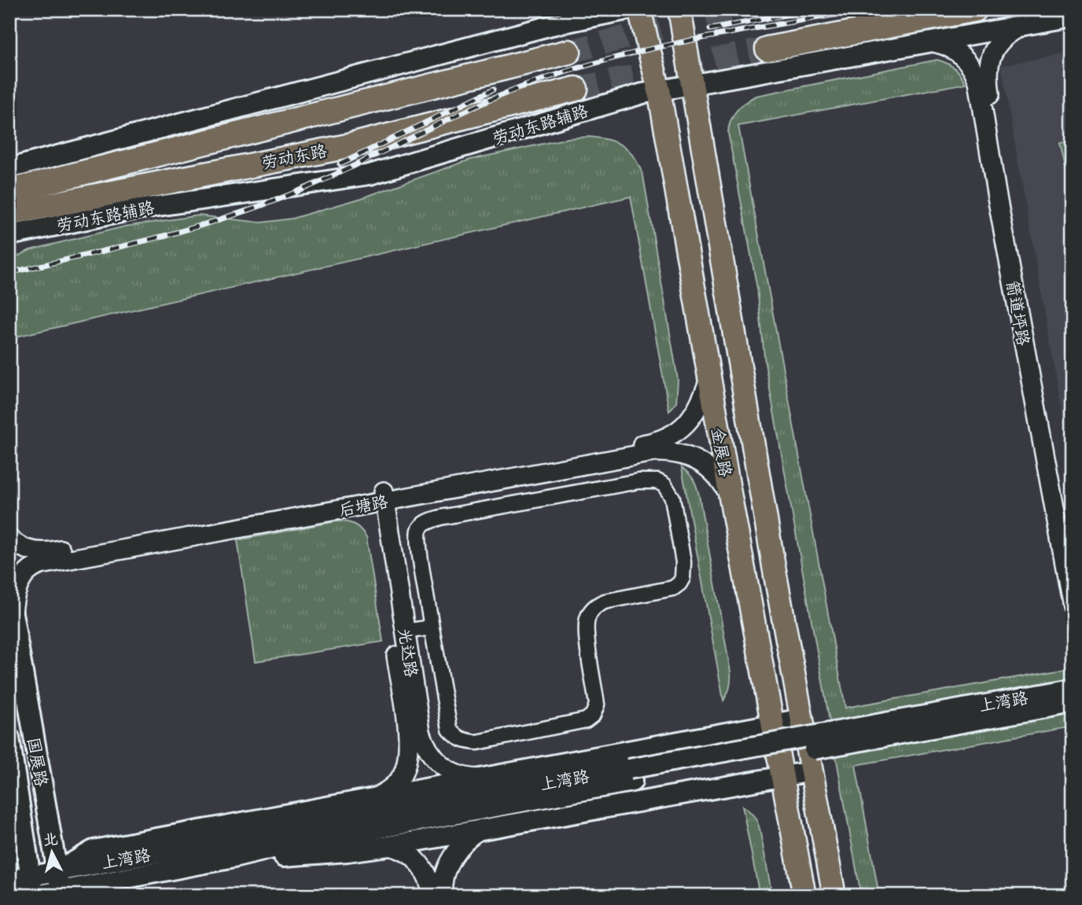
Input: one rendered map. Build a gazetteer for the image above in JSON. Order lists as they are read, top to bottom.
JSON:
{
  "streets": {
    "highway": ["劳动东路"],
    "main road": [
      "劳动东路辅路",
      "金展路",
      "上湾路",
      "国展路"
    ],
    "street": ["箭道坪路", "后塘路", "光达路"]
  },
  "crossings": [
    ["劳动东路辅路", "箭道坪路"],
    ["劳动东路辅路", "金展路"],
    ["金展路", "后塘路"],
    ["金展路", "上湾路"],
    ["后塘路", "光达路"],
    ["后塘路", "国展路"],
    ["光达路", "上湾路"],
    ["上湾路", "国展路"]
  ],
  "north": "top"
}
